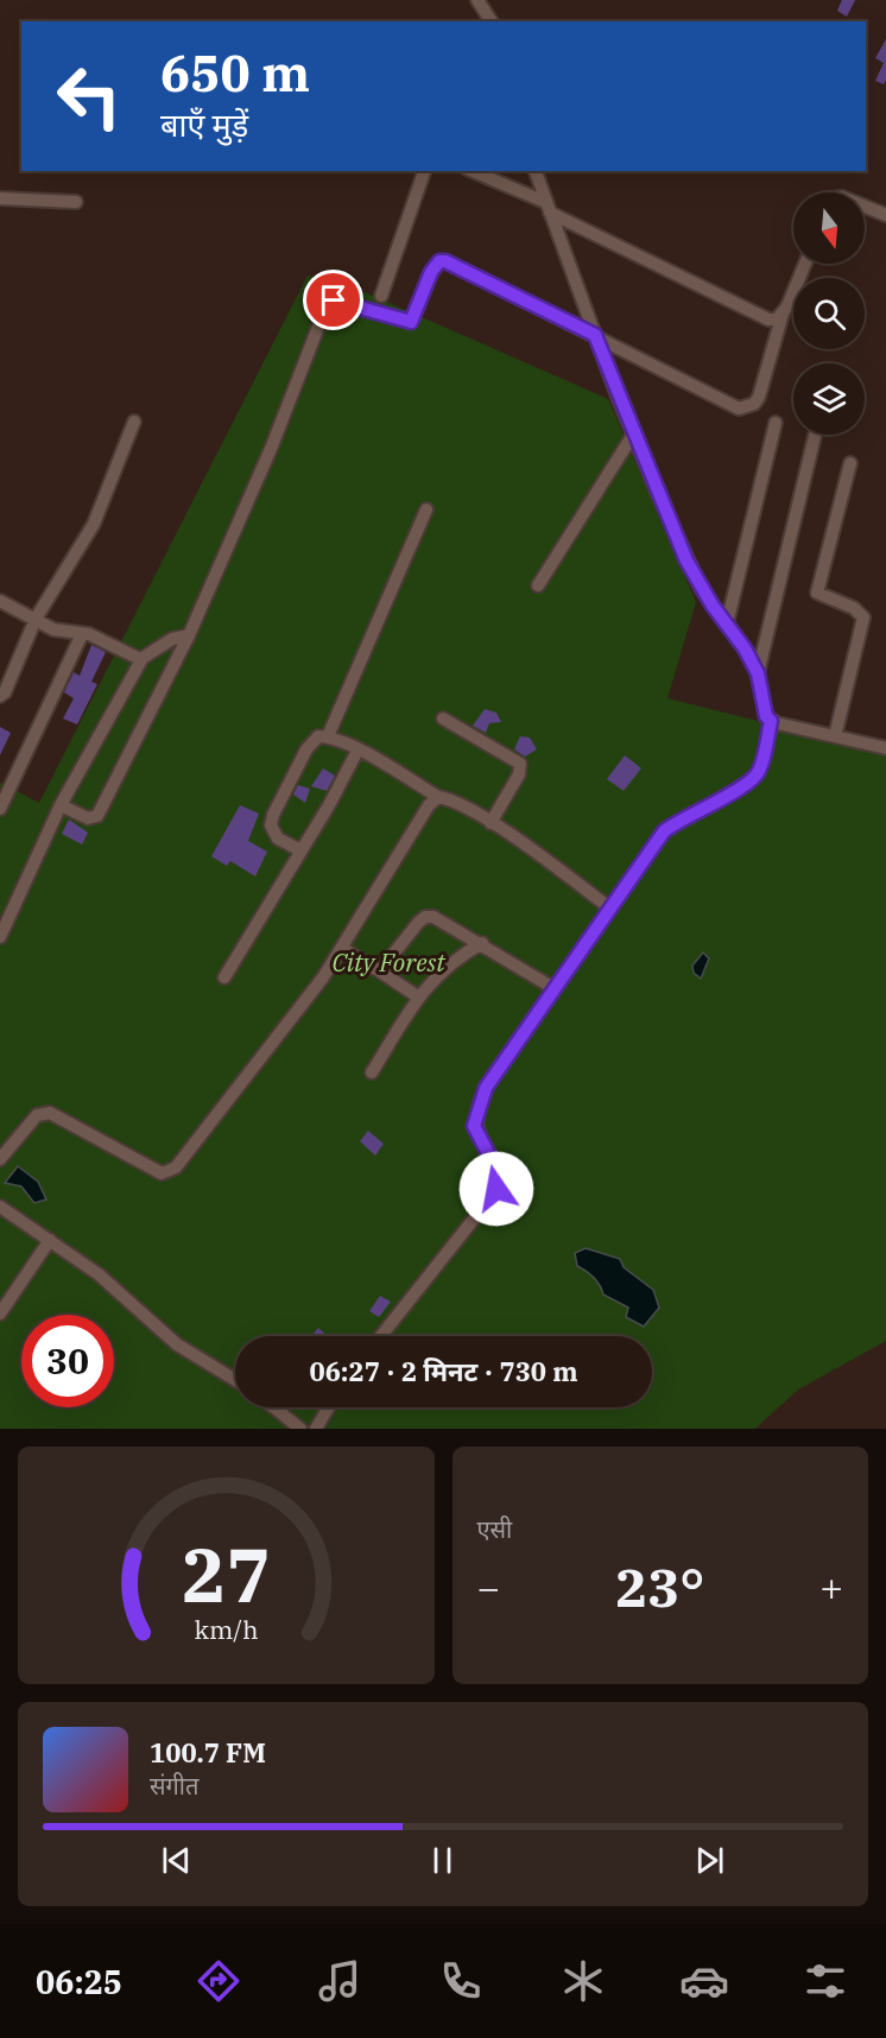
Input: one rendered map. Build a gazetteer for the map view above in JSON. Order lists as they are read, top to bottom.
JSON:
{
  "parks": ["City Forest"],
  "north": "bottom",
  "page": {
    "turn": ["650 m", "बाएँ मुड़ें"],
    "limit": "30",
    "trip": "06:27 · 2 मिनट · 730 m",
    "tile": "एसी",
    "heat": ["−", "23°", "+"],
    "song": ["100.7 FM", "संगीत"],
    "tabs": "06:25",
    "gauge": ["27", "km/h"]
  }
}
